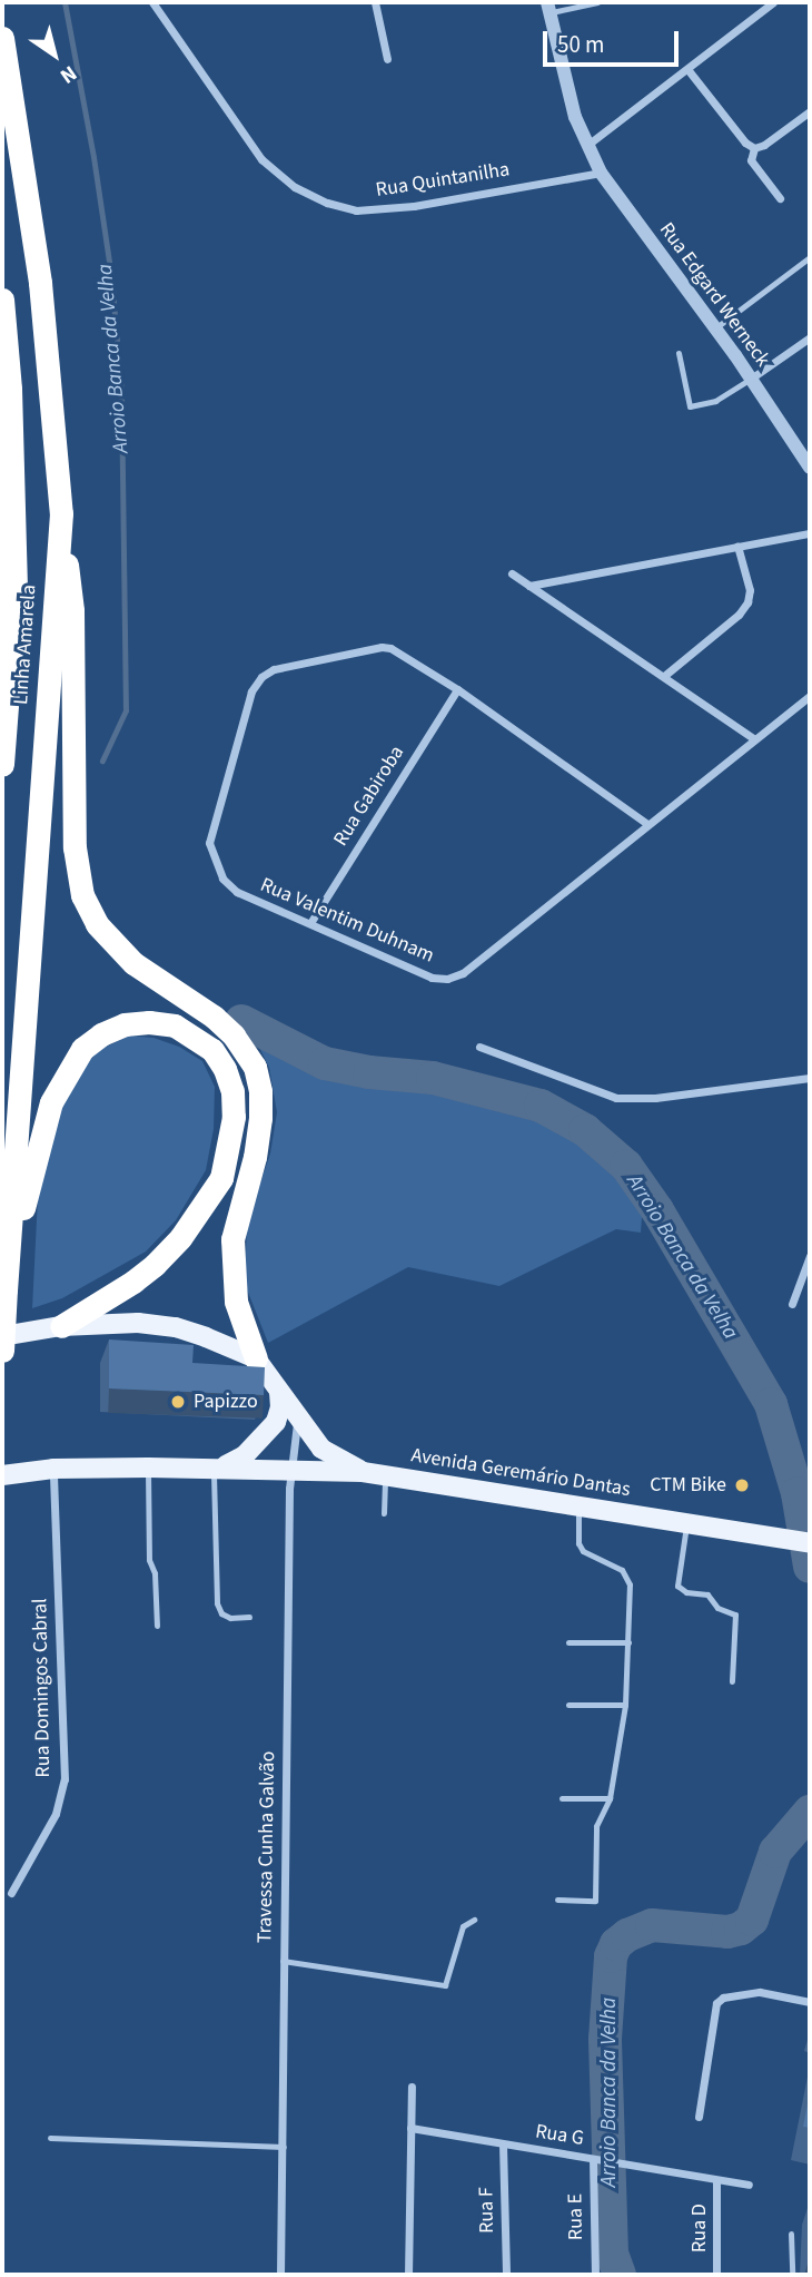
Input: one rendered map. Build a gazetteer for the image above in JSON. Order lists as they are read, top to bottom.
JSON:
{
  "streets": {
    "highway": ["Linha Amarela"],
    "main road": ["Avenida Geremário Dantas"],
    "street": [
      "Rua Quintanilha",
      "Rua Edgard Werneck",
      "Rua Gabiroba",
      "Rua Valentim Duhnam",
      "Rua Domingos Cabral",
      "Travessa Cunha Galvão",
      "Rua G",
      "Rua F",
      "Rua E",
      "Rua D"
    ]
  },
  "crossings": [
    ["Rua Quintanilha", "Rua Edgard Werneck"],
    ["Rua Gabiroba", "Rua Valentim Duhnam"],
    ["Avenida Geremário Dantas", "Rua Domingos Cabral"],
    ["Avenida Geremário Dantas", "Travessa Cunha Galvão"],
    ["Rua G", "Rua F"],
    ["Rua G", "Rua E"],
    ["Rua G", "Rua D"]
  ],
  "water": ["Arroio Banca da Velha"],
  "places": ["Papizzo", "CTM Bike"],
  "scale_bar": "50 m",
  "north": "bottom right"
}
